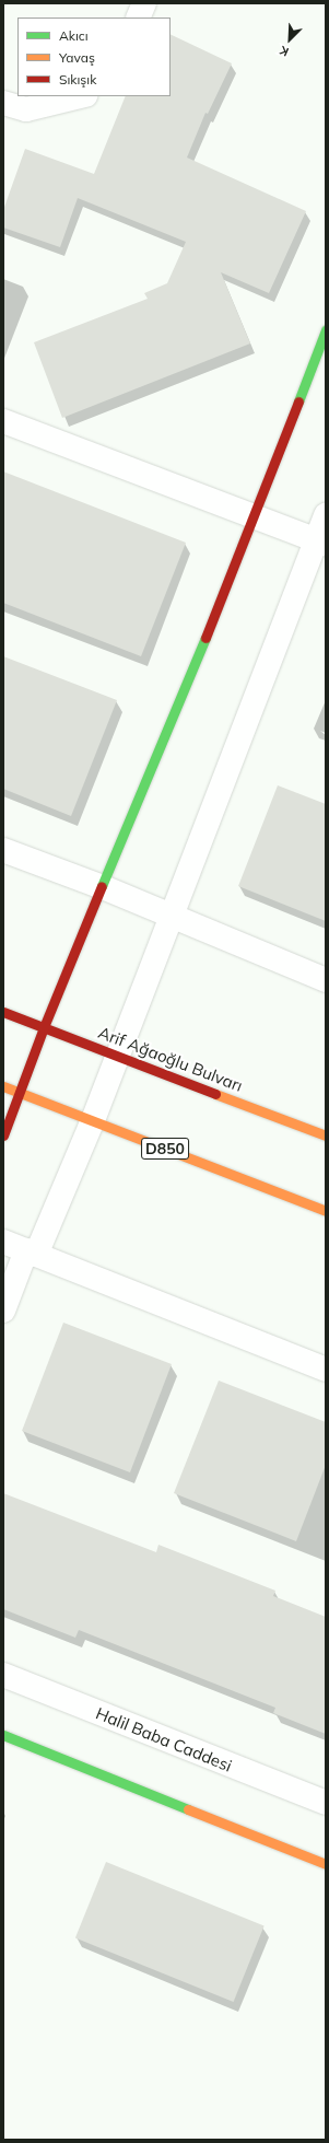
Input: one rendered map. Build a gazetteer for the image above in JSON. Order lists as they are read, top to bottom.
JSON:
{
  "streets": {
    "main road": ["Arif Ağaoğlu Bulvarı", "D850"],
    "street": ["Halil Baba Caddesi"]
  },
  "legend": ["Akıcı", "Yavaş", "Sıkışık"],
  "north": "bottom left"
}
